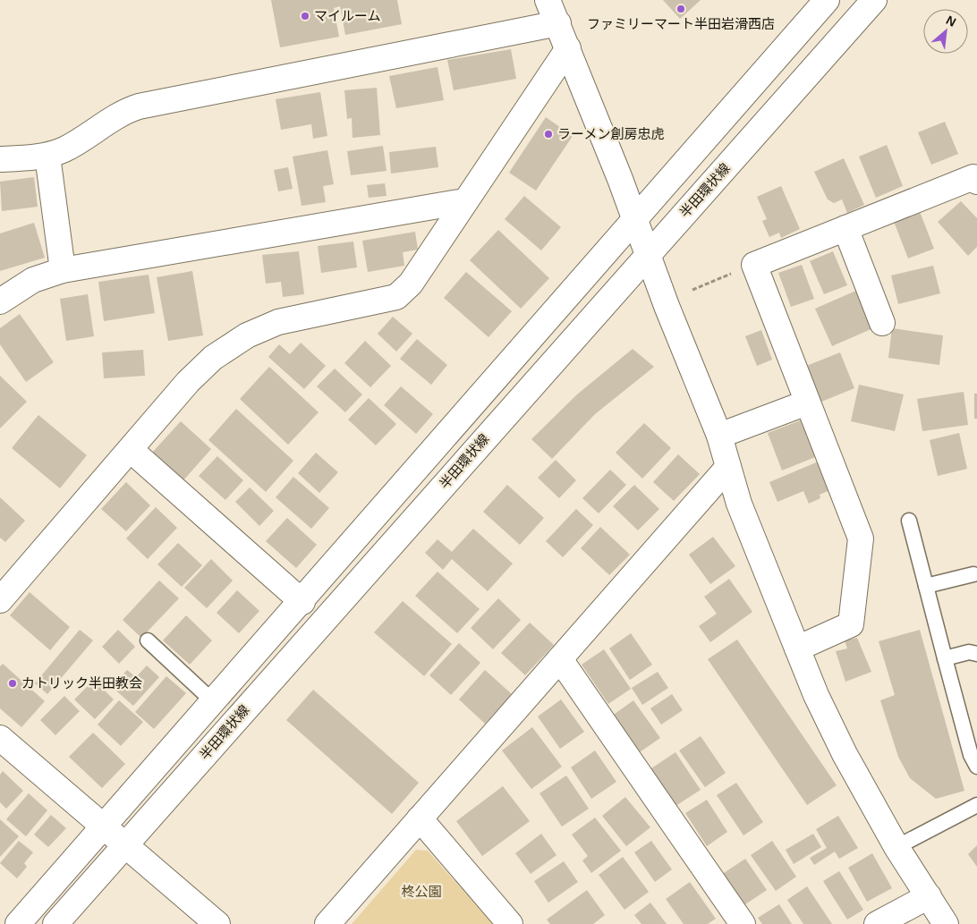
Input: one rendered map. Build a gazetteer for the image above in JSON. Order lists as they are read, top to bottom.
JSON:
{
  "streets": {
    "street": ["半田環状線"]
  },
  "parks": ["柊公園"],
  "places": [
    "ファミリーマート半田岩滑西店",
    "マイルーム",
    "ラーメン創房忠虎",
    "カトリック半田教会"
  ],
  "north": "top right"
}
